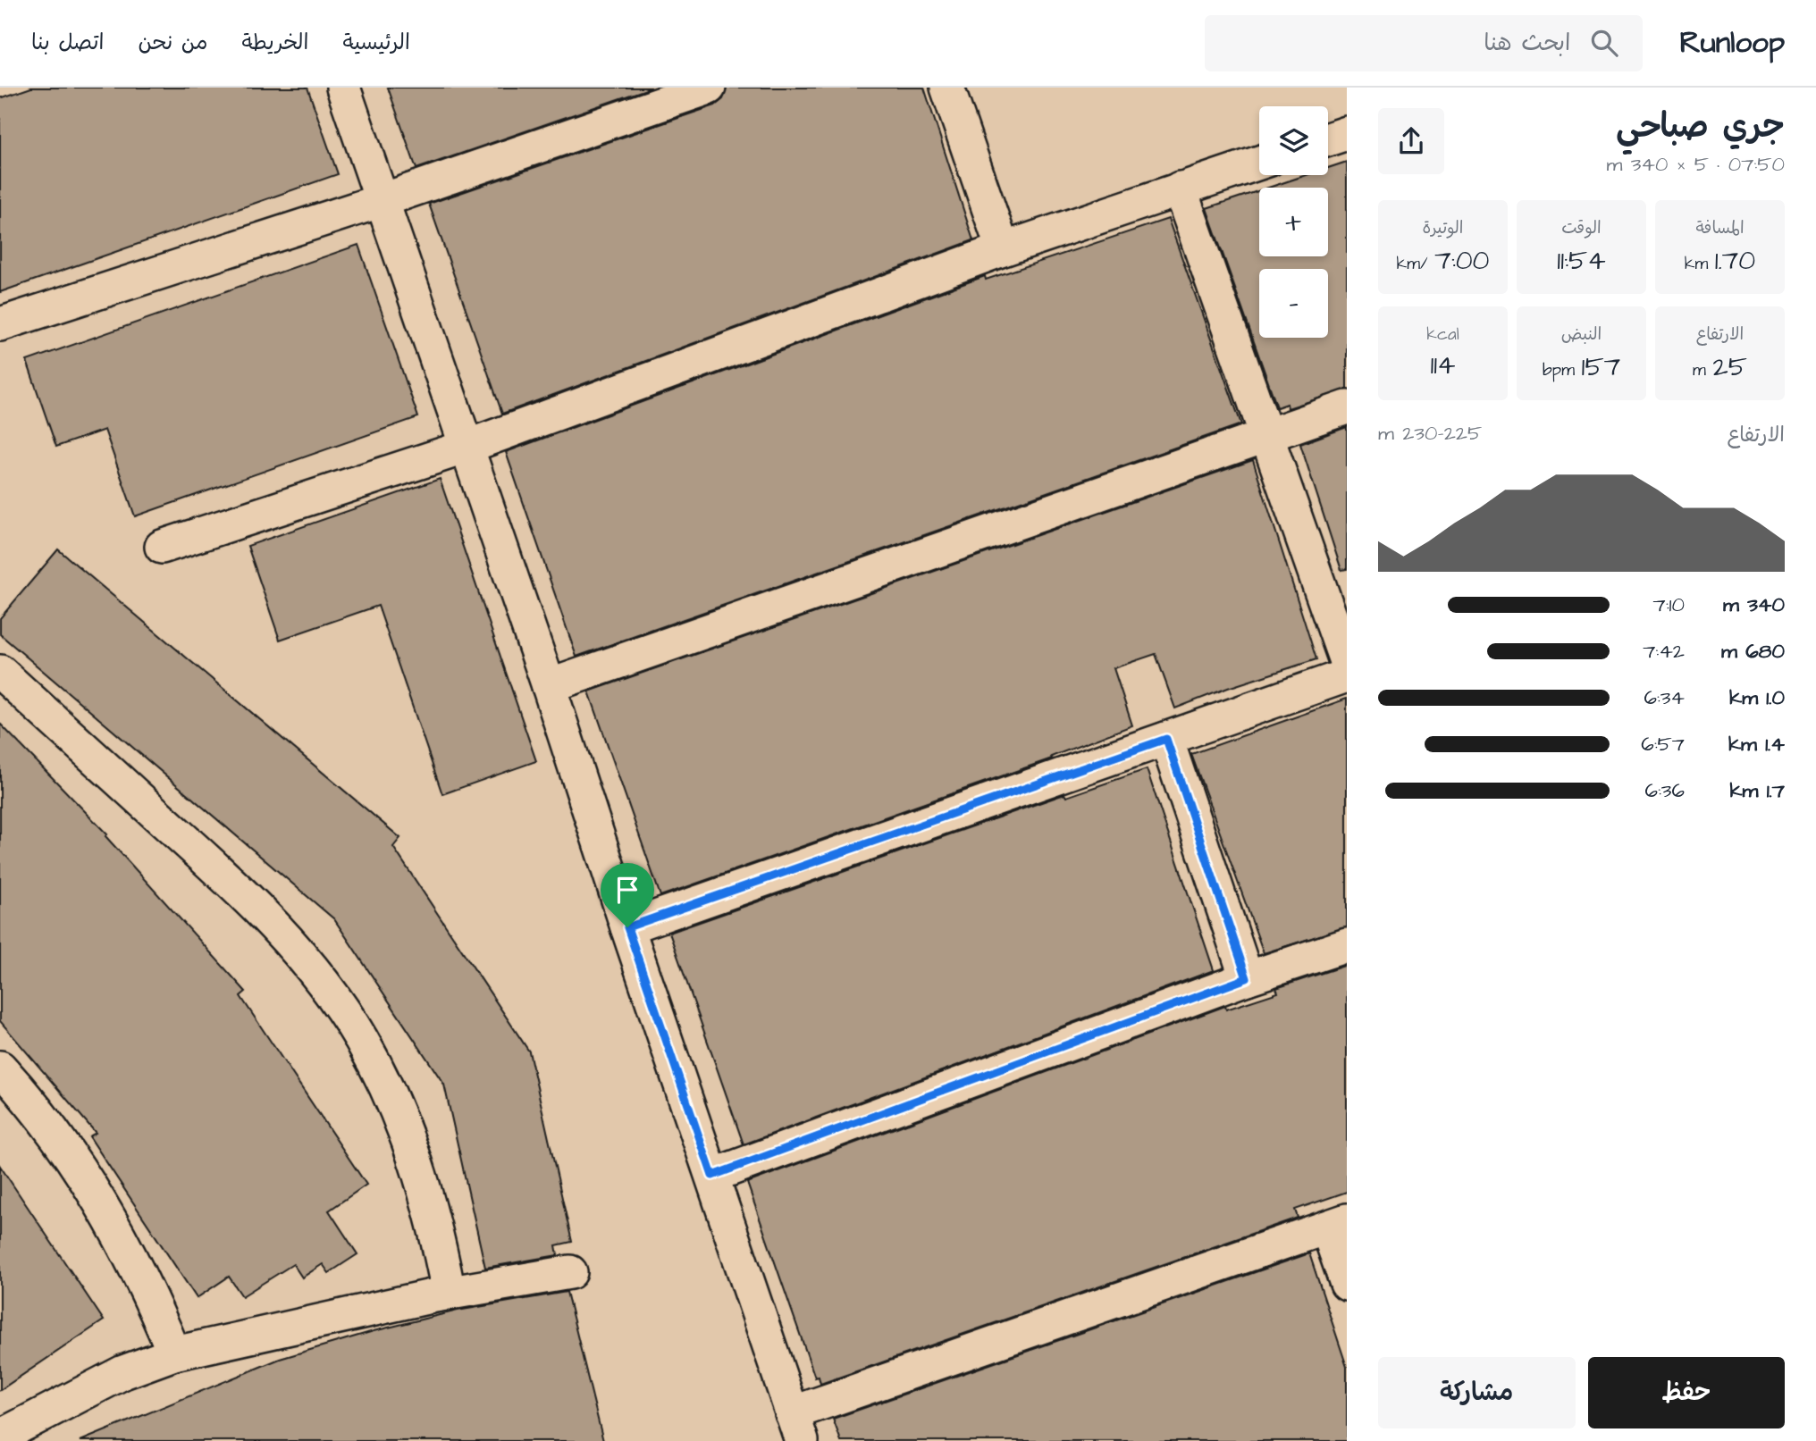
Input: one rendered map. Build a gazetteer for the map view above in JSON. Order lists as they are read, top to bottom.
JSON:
{
  "page": {
    "header": "Runloop",
    "search": "ابحث هنا",
    "nav": [
      "الرئيسية",
      "الخريطة",
      "من نحن",
      "اتصل بنا"
    ],
    "heading": ["جري صباحي", "07:50 · 5 × 340 m"],
    "map_buttons": ["+", "−"],
    "stats": [
      ["المسافة", "1.70 km"],
      ["الوقت", "11:54"],
      ["الوتيرة", "7:00 /km"],
      ["الارتفاع", "25 m"],
      ["النبض", "157 bpm"],
      ["kcal", "114"]
    ],
    "chart": ["الارتفاع", "225–230 m"],
    "list": [
      {
        "name": "340 m",
        "note": "7:10"
      },
      {
        "name": "680 m",
        "note": "7:42"
      },
      {
        "name": "1.0 km",
        "note": "6:34"
      },
      {
        "name": "1.4 km",
        "note": "6:57"
      },
      {
        "name": "1.7 km",
        "note": "6:36"
      }
    ],
    "buttons": ["حفظ", "مشاركة"]
  }
}
